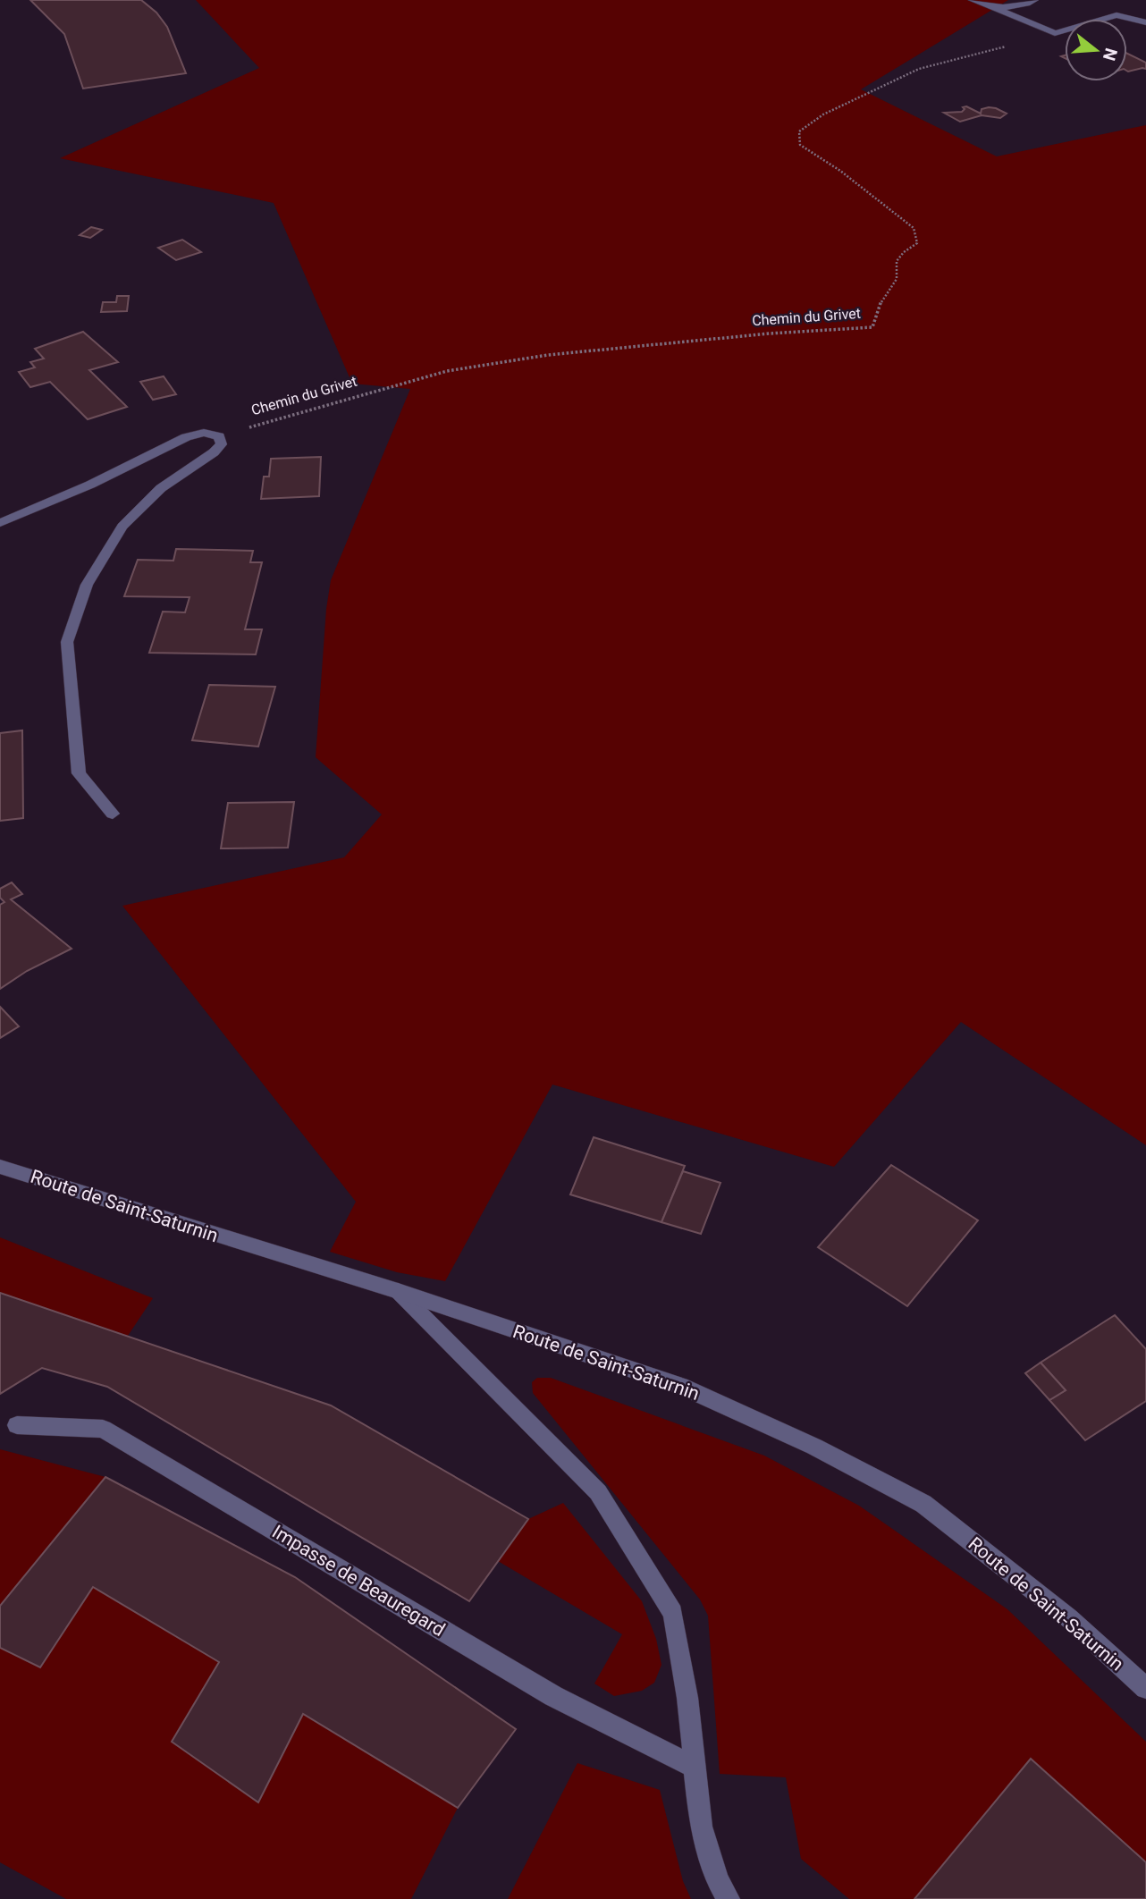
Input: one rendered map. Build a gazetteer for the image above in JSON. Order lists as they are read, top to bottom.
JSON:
{
  "streets": {
    "street": ["Route de Saint-Saturnin", "Impasse de Beauregard"],
    "path": ["Chemin du Grivet"]
  },
  "north": "right"
}
